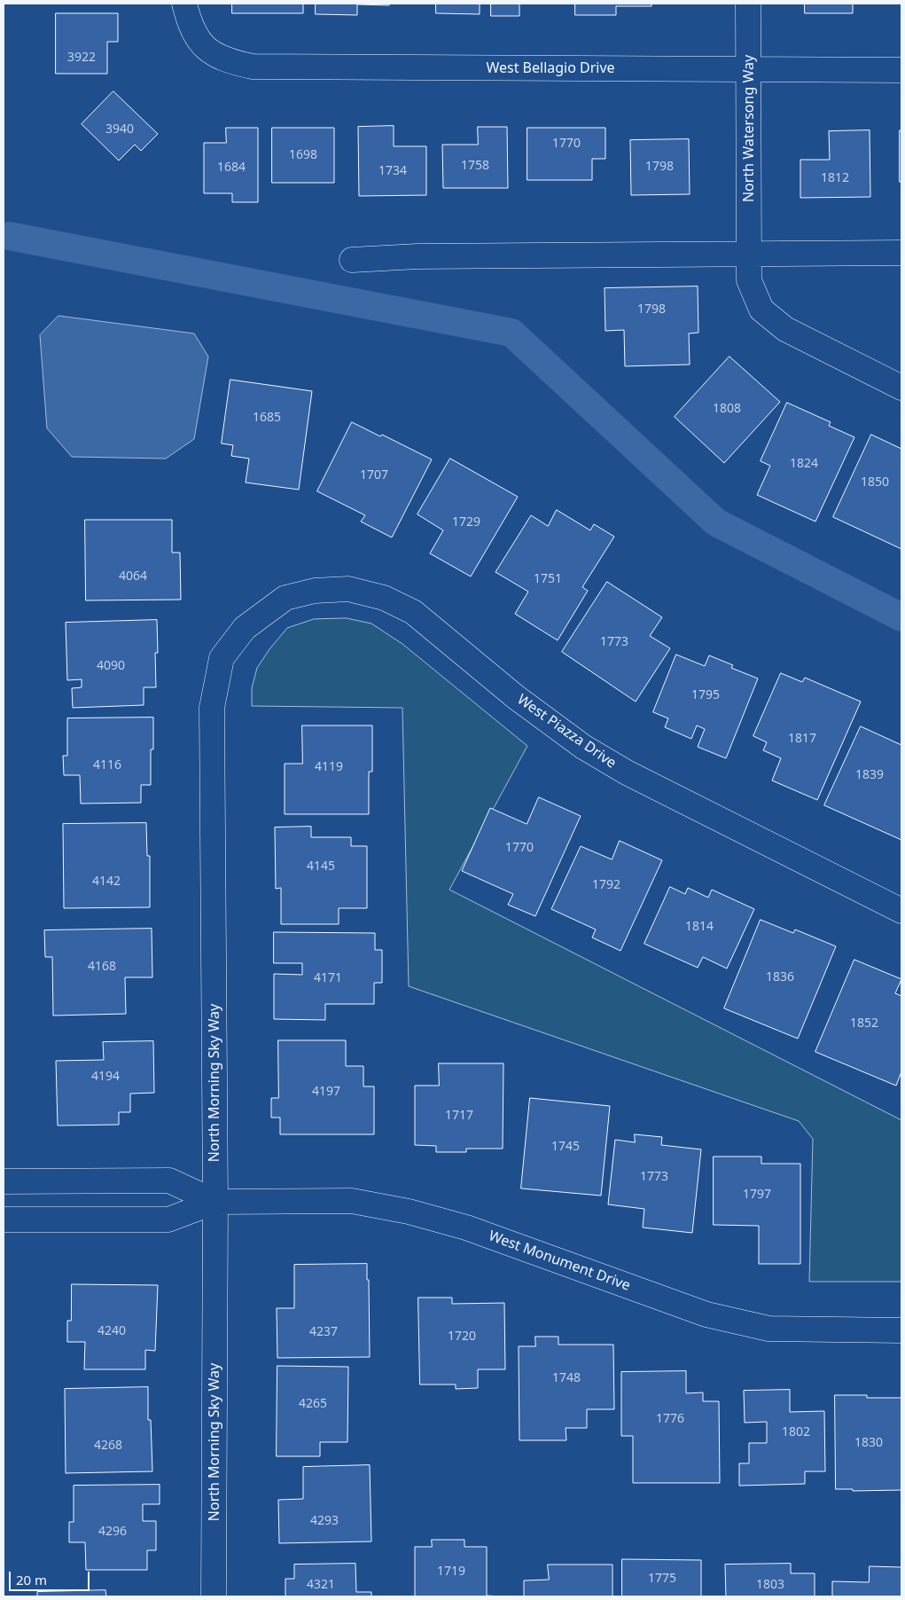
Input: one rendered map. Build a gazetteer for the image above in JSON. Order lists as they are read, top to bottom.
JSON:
{
  "streets": {
    "street": [
      "West Bellagio Drive",
      "North Watersong Way",
      "West Piazza Drive",
      "North Morning Sky Way",
      "West Monument Drive"
    ]
  },
  "crossings": [
    ["West Bellagio Drive", "North Watersong Way"],
    ["West Piazza Drive", "North Morning Sky Way"],
    ["North Morning Sky Way", "West Monument Drive"]
  ],
  "house_numbers": [
    "3922",
    "3940",
    "1770",
    "1698",
    "1758",
    "1798",
    "1684",
    "1734",
    "1812",
    "1798",
    "1808",
    "1685",
    "1824",
    "1707",
    "1850",
    "1729",
    "4064",
    "1751",
    "1773",
    "4090",
    "1795",
    "1817",
    "4116",
    "4119",
    "1839",
    "1770",
    "4145",
    "4142",
    "1792",
    "1814",
    "4168",
    "1836",
    "4171",
    "1852",
    "4194",
    "4197",
    "1717",
    "1745",
    "1773",
    "1797",
    "4240",
    "4237",
    "1720",
    "1748",
    "4265",
    "1776",
    "1802",
    "1830",
    "4268",
    "4293",
    "4296",
    "1719",
    "1775",
    "4321",
    "1803"
  ],
  "scale_bar": "20 m"
}
